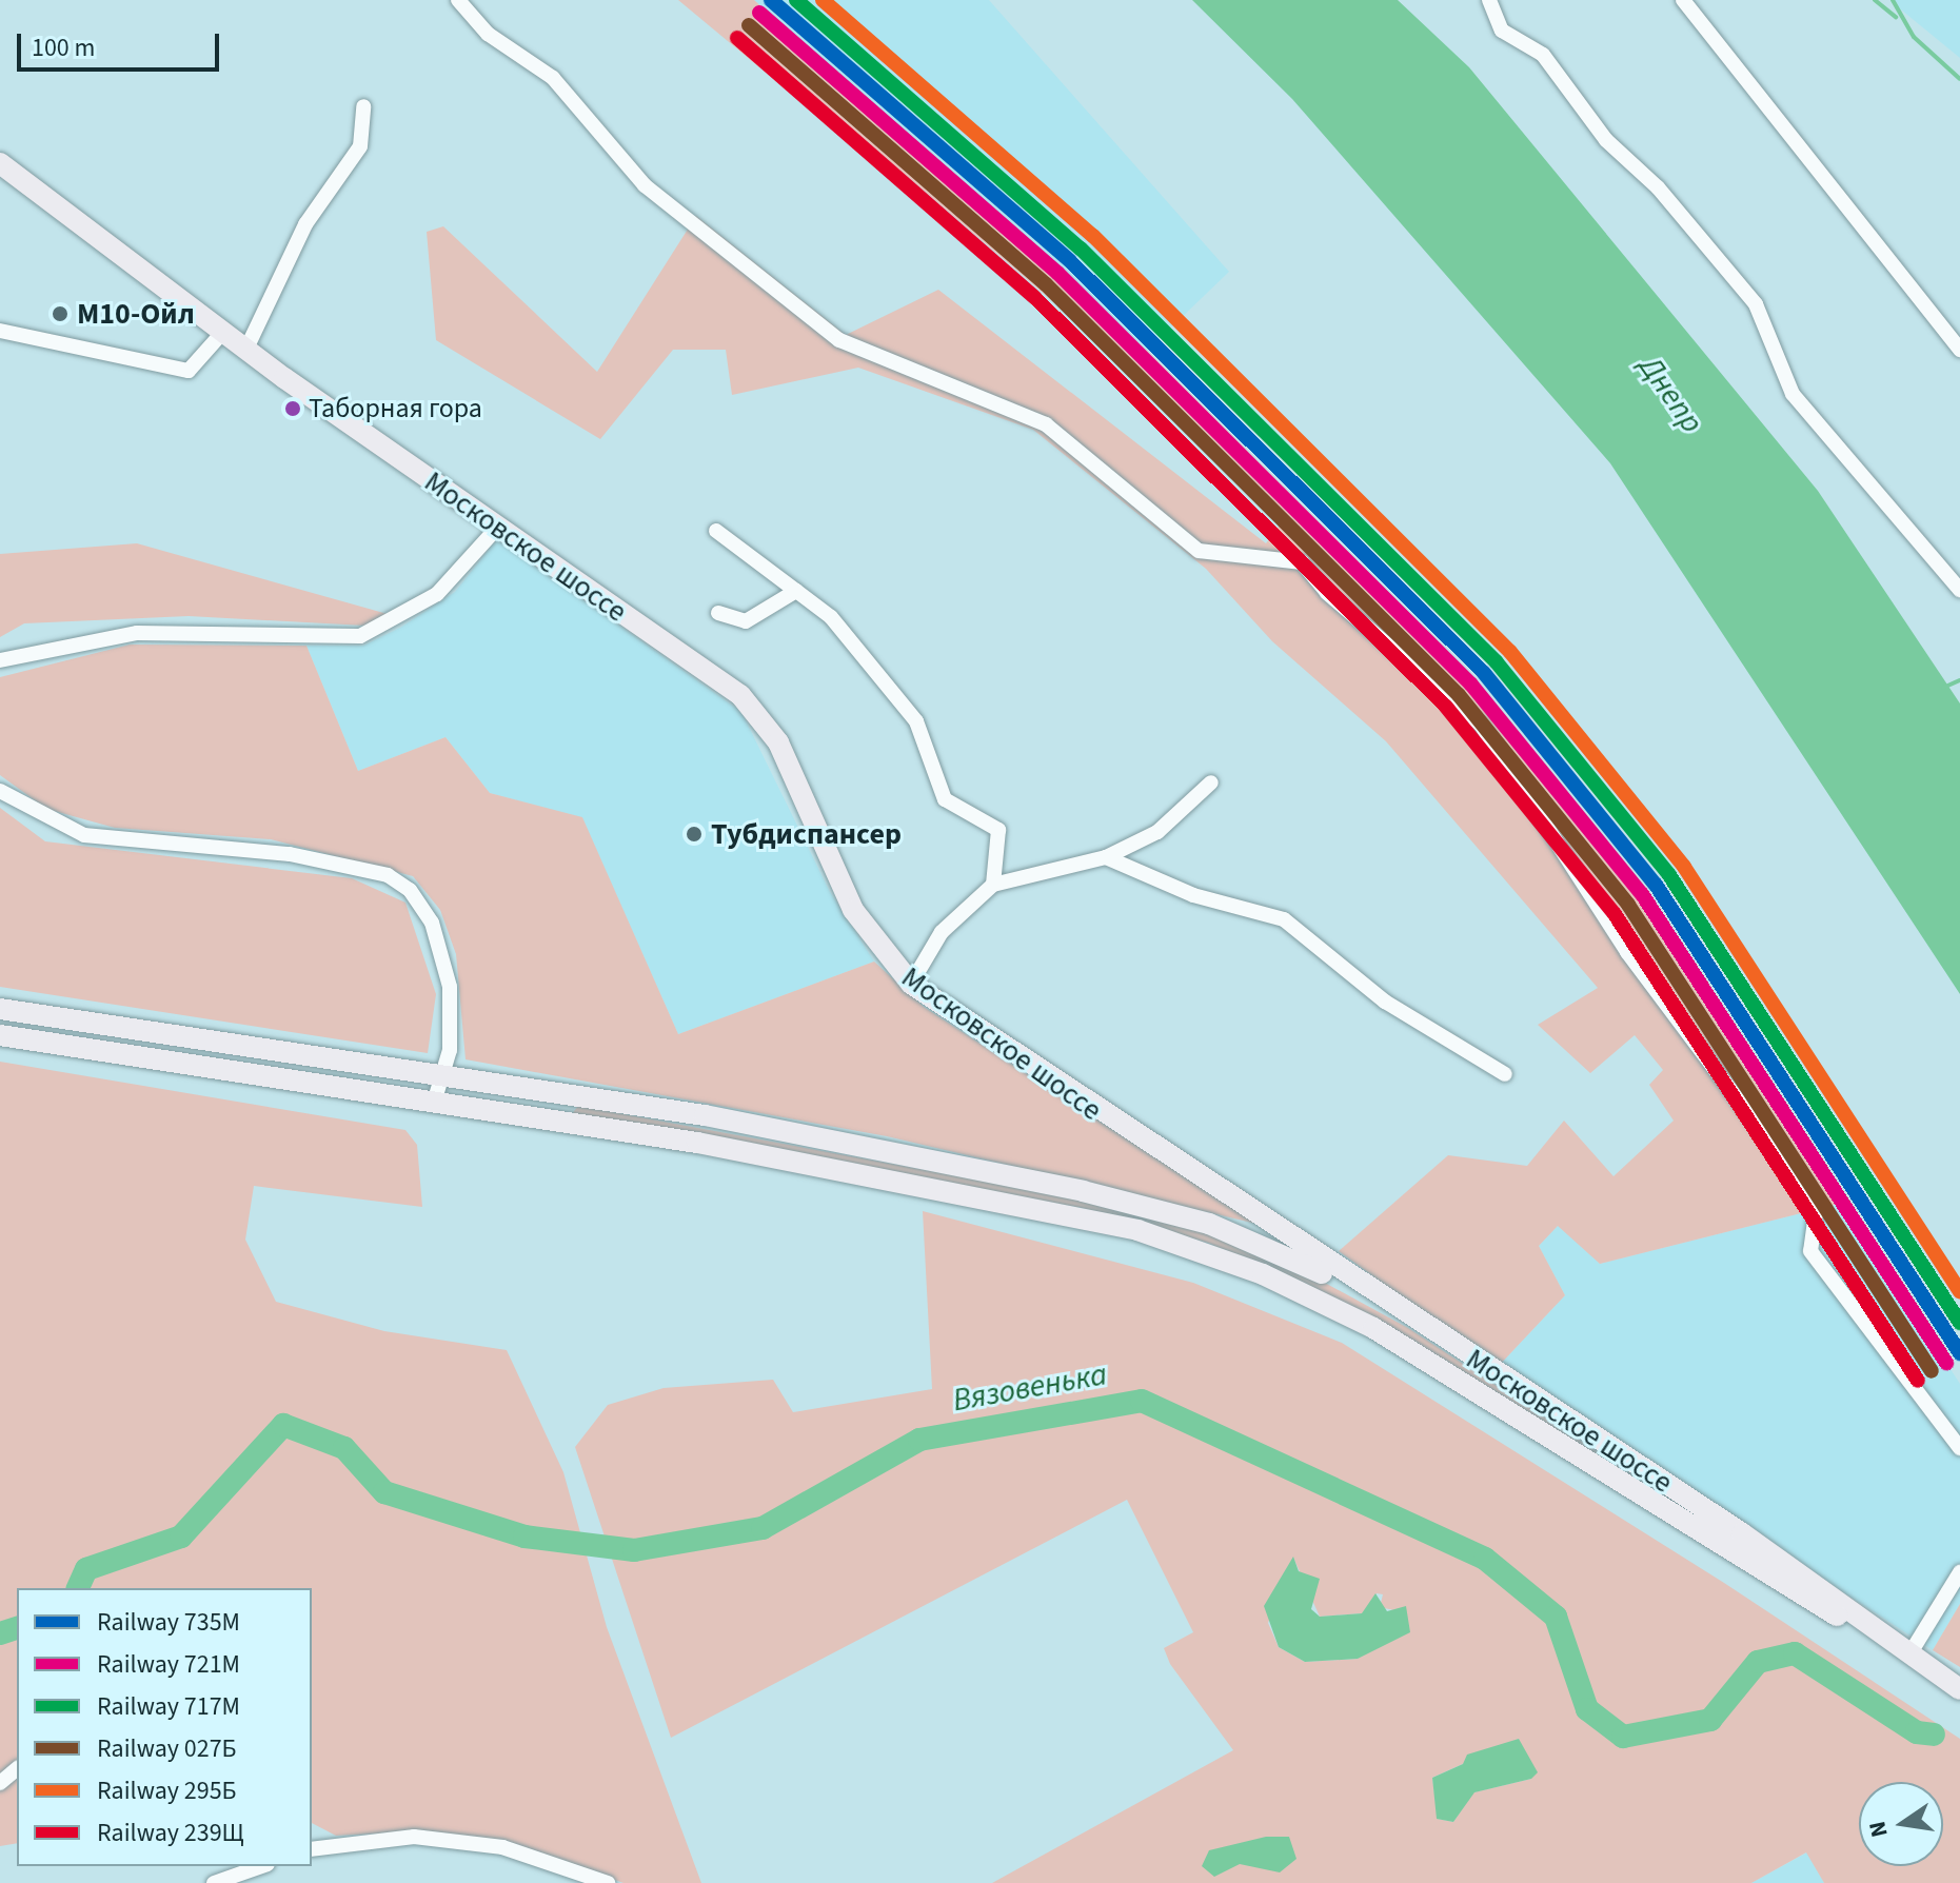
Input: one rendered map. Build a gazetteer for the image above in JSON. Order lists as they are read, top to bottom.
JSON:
{
  "streets": {
    "main road": ["Московское шоссе"]
  },
  "water": ["Днепр", "Вязовенька"],
  "places": ["М10-Ойл", "Таборная гора", "Тубдиспансер"],
  "lines": [
    "rail line 735М",
    "rail line 717М",
    "rail line 295Б",
    "rail line 721М",
    "rail line 027Б",
    "rail line 239Щ"
  ],
  "legend": [
    "Railway 735М",
    "Railway 721М",
    "Railway 717М",
    "Railway 027Б",
    "Railway 295Б",
    "Railway 239Щ"
  ],
  "scale_bar": "100 m",
  "north": "left"
}
